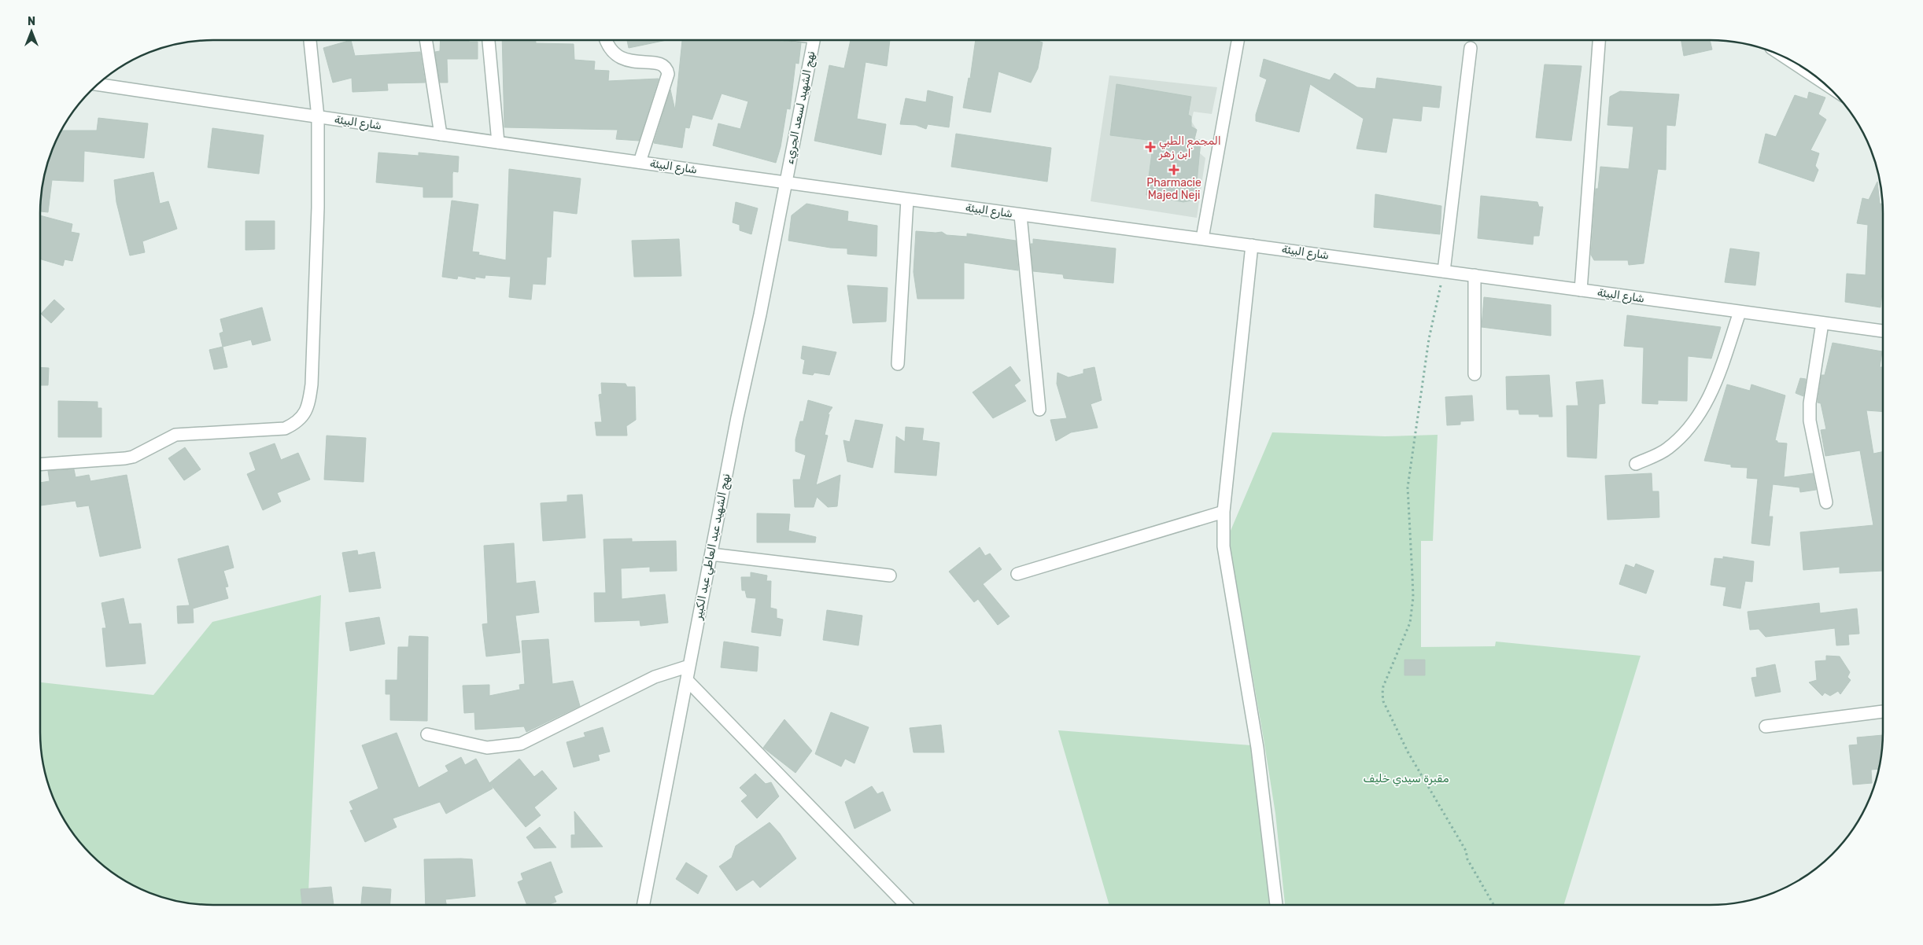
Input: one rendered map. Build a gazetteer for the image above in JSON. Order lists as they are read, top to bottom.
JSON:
{
  "streets": {
    "street": ["نهج الشهيد لسعد الجريء", "شارع البيئة", "نهج الشهيد عبد العاطي عبد الكبير"]
  },
  "crossings": [
    ["نهج الشهيد لسعد الجريء", "شارع البيئة"],
    ["نهج الشهيد لسعد الجريء", "نهج الشهيد عبد العاطي عبد الكبير"],
    ["شارع البيئة", "نهج الشهيد عبد العاطي عبد الكبير"]
  ],
  "parks": ["مقبرة سيدي خليف"],
  "places": {
    "health": ["المجمع الطبي ابن زهر", "Pharmacie Majed Neji"]
  },
  "north": "top"
}
